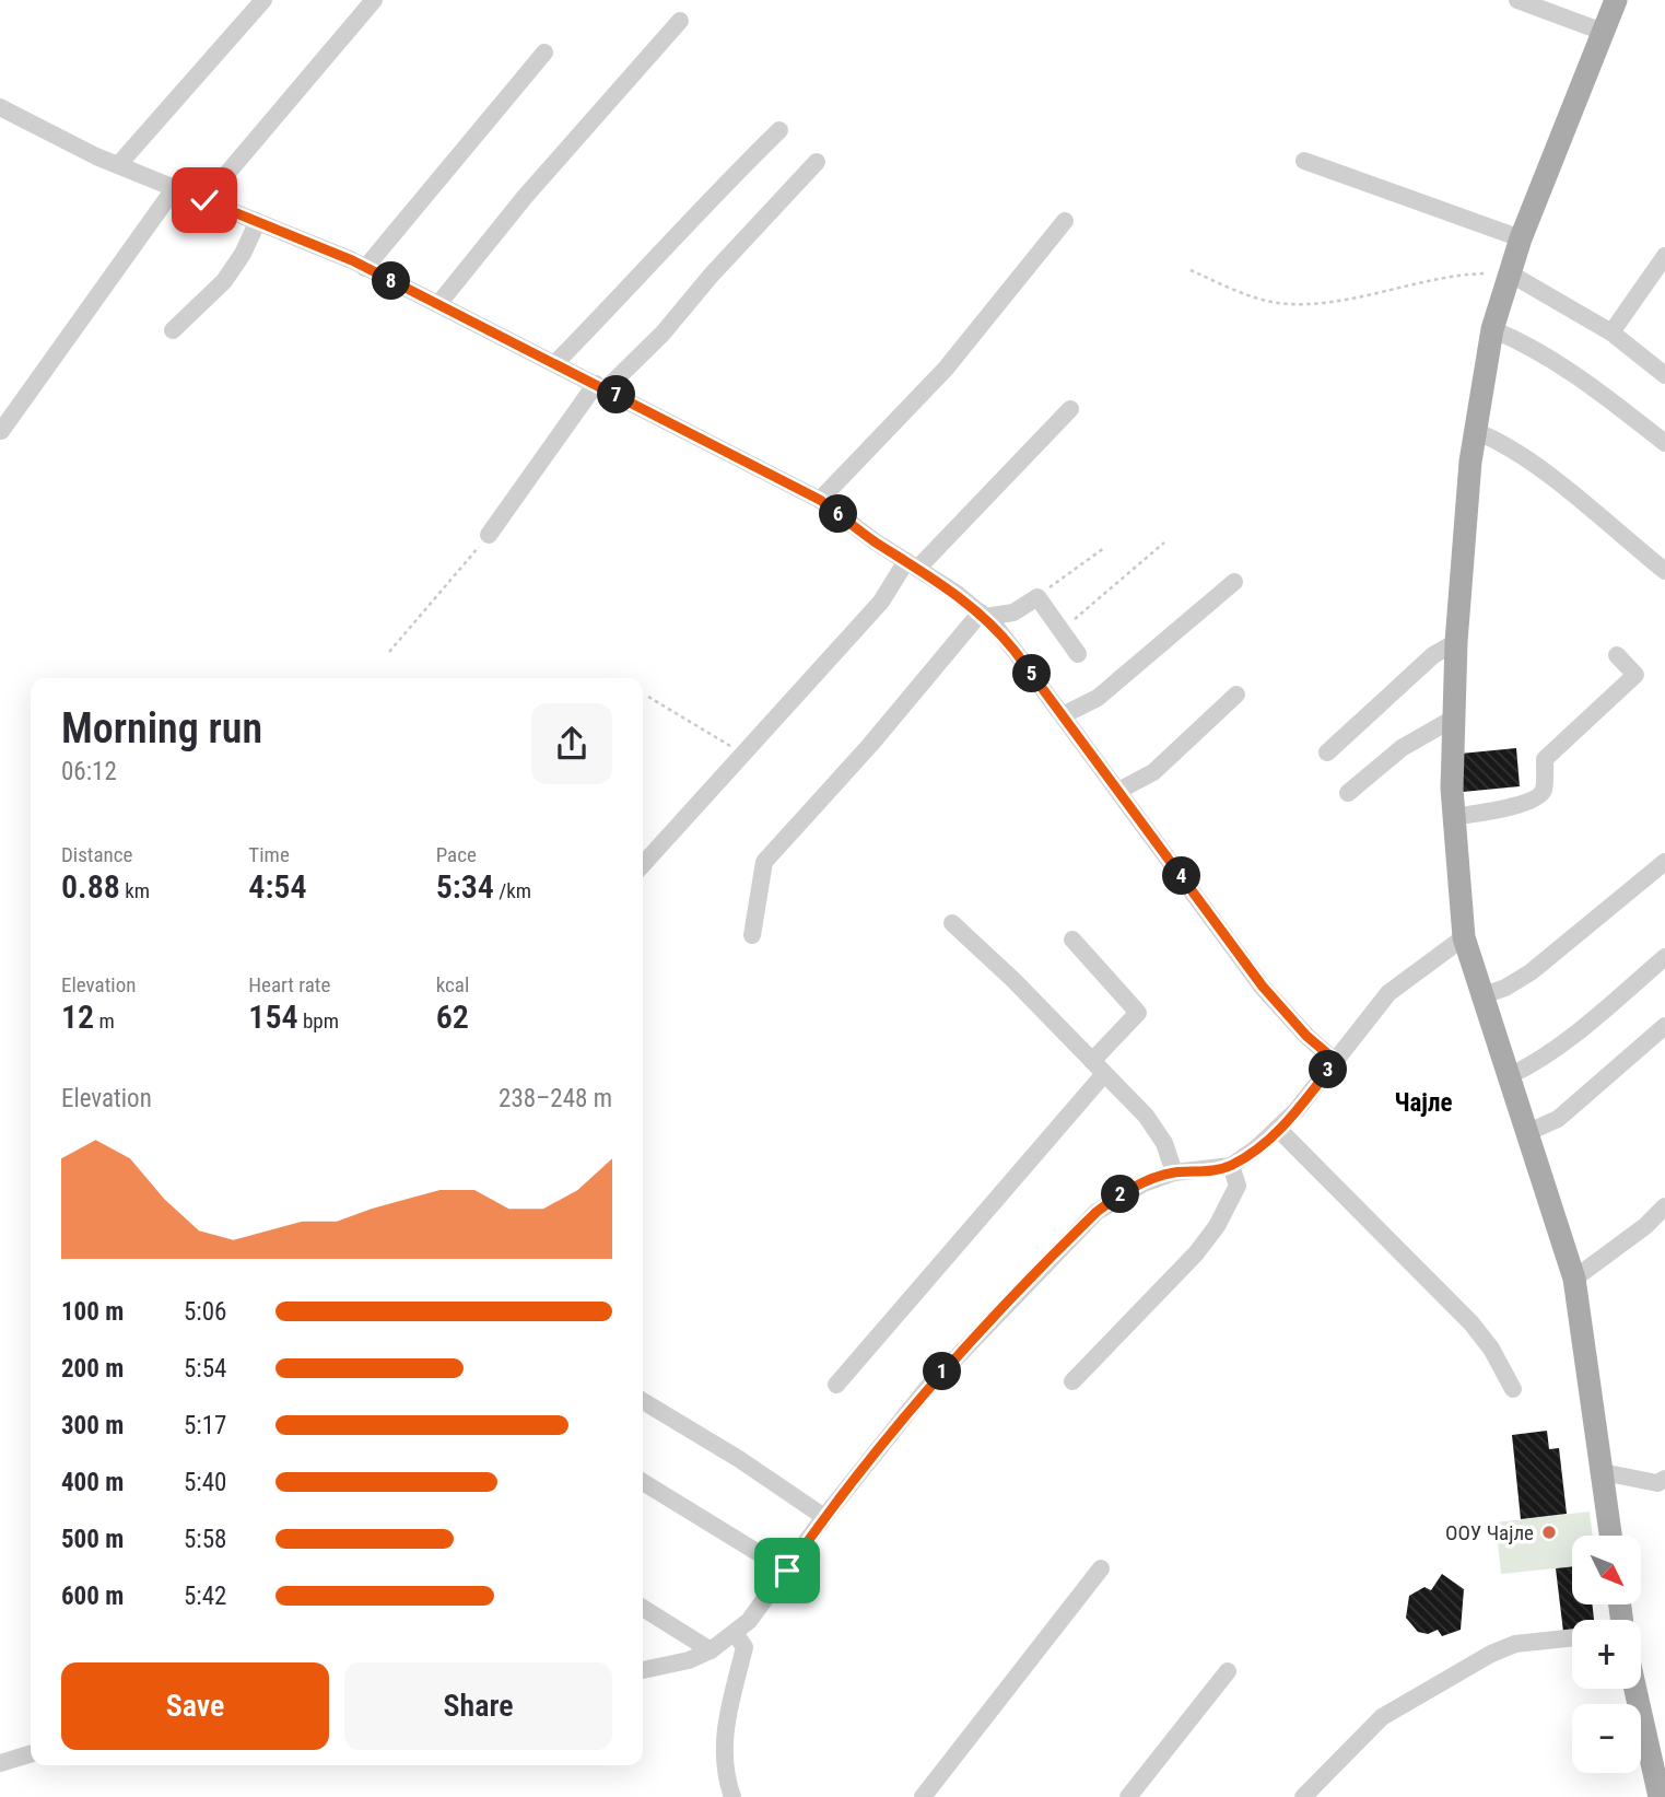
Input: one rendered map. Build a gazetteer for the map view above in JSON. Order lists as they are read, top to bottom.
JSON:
{
  "districts": ["Чајле"],
  "places": ["ООУ Чајле"],
  "north": "bottom right",
  "page": {
    "pins": [
      "8",
      "7",
      "6",
      "5",
      "4",
      "3",
      "2",
      "1"
    ],
    "heading": ["Morning run", "06:12"],
    "stats": [
      ["Distance", "0.88 km"],
      ["Time", "4:54"],
      ["Pace", "5:34 /km"],
      ["Elevation", "12 m"],
      ["Heart rate", "154 bpm"],
      ["kcal", "62"]
    ],
    "chart": ["Elevation", "238–248 m"],
    "list": [
      {
        "name": "100 m",
        "note": "5:06"
      },
      {
        "name": "200 m",
        "note": "5:54"
      },
      {
        "name": "300 m",
        "note": "5:17"
      },
      {
        "name": "400 m",
        "note": "5:40"
      },
      {
        "name": "500 m",
        "note": "5:58"
      },
      {
        "name": "600 m",
        "note": "5:42"
      }
    ],
    "map_buttons": ["+", "−"],
    "buttons": ["Save", "Share"]
  }
}
